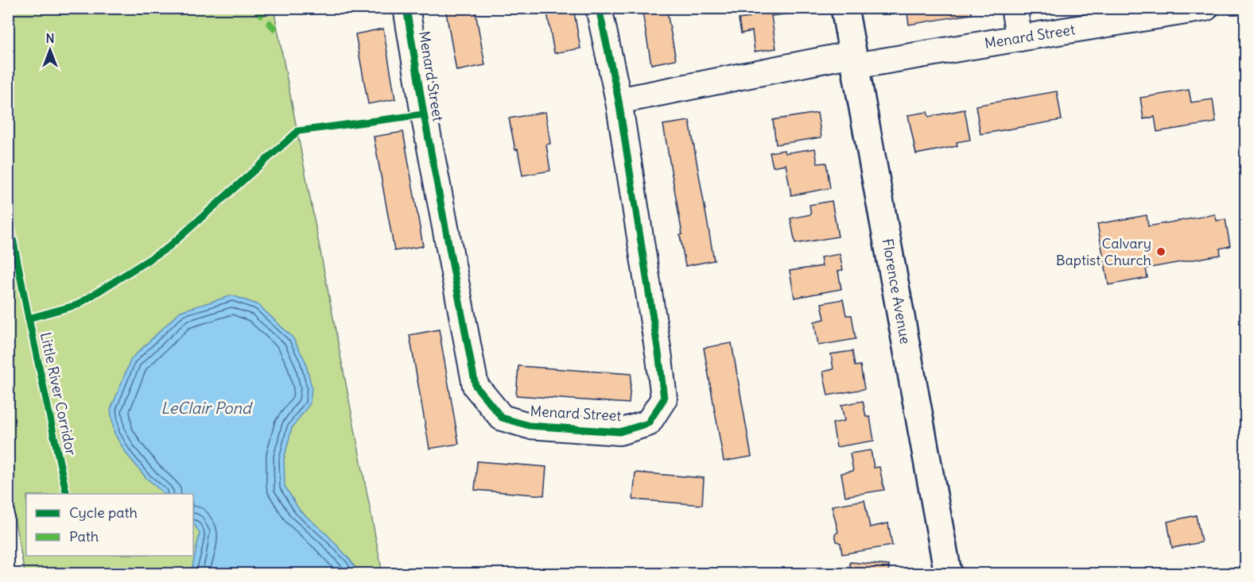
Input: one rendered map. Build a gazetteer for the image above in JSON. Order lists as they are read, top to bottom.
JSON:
{
  "streets": {
    "street": ["Menard Street", "Florence Avenue"],
    "cycle path": ["Little River Corridor"]
  },
  "crossings": [
    ["Menard Street", "Florence Avenue"]
  ],
  "water": ["LeClair Pond"],
  "places": ["Calvary Baptist Church"],
  "legend": ["Cycle path", "Path"],
  "north": "top"
}
